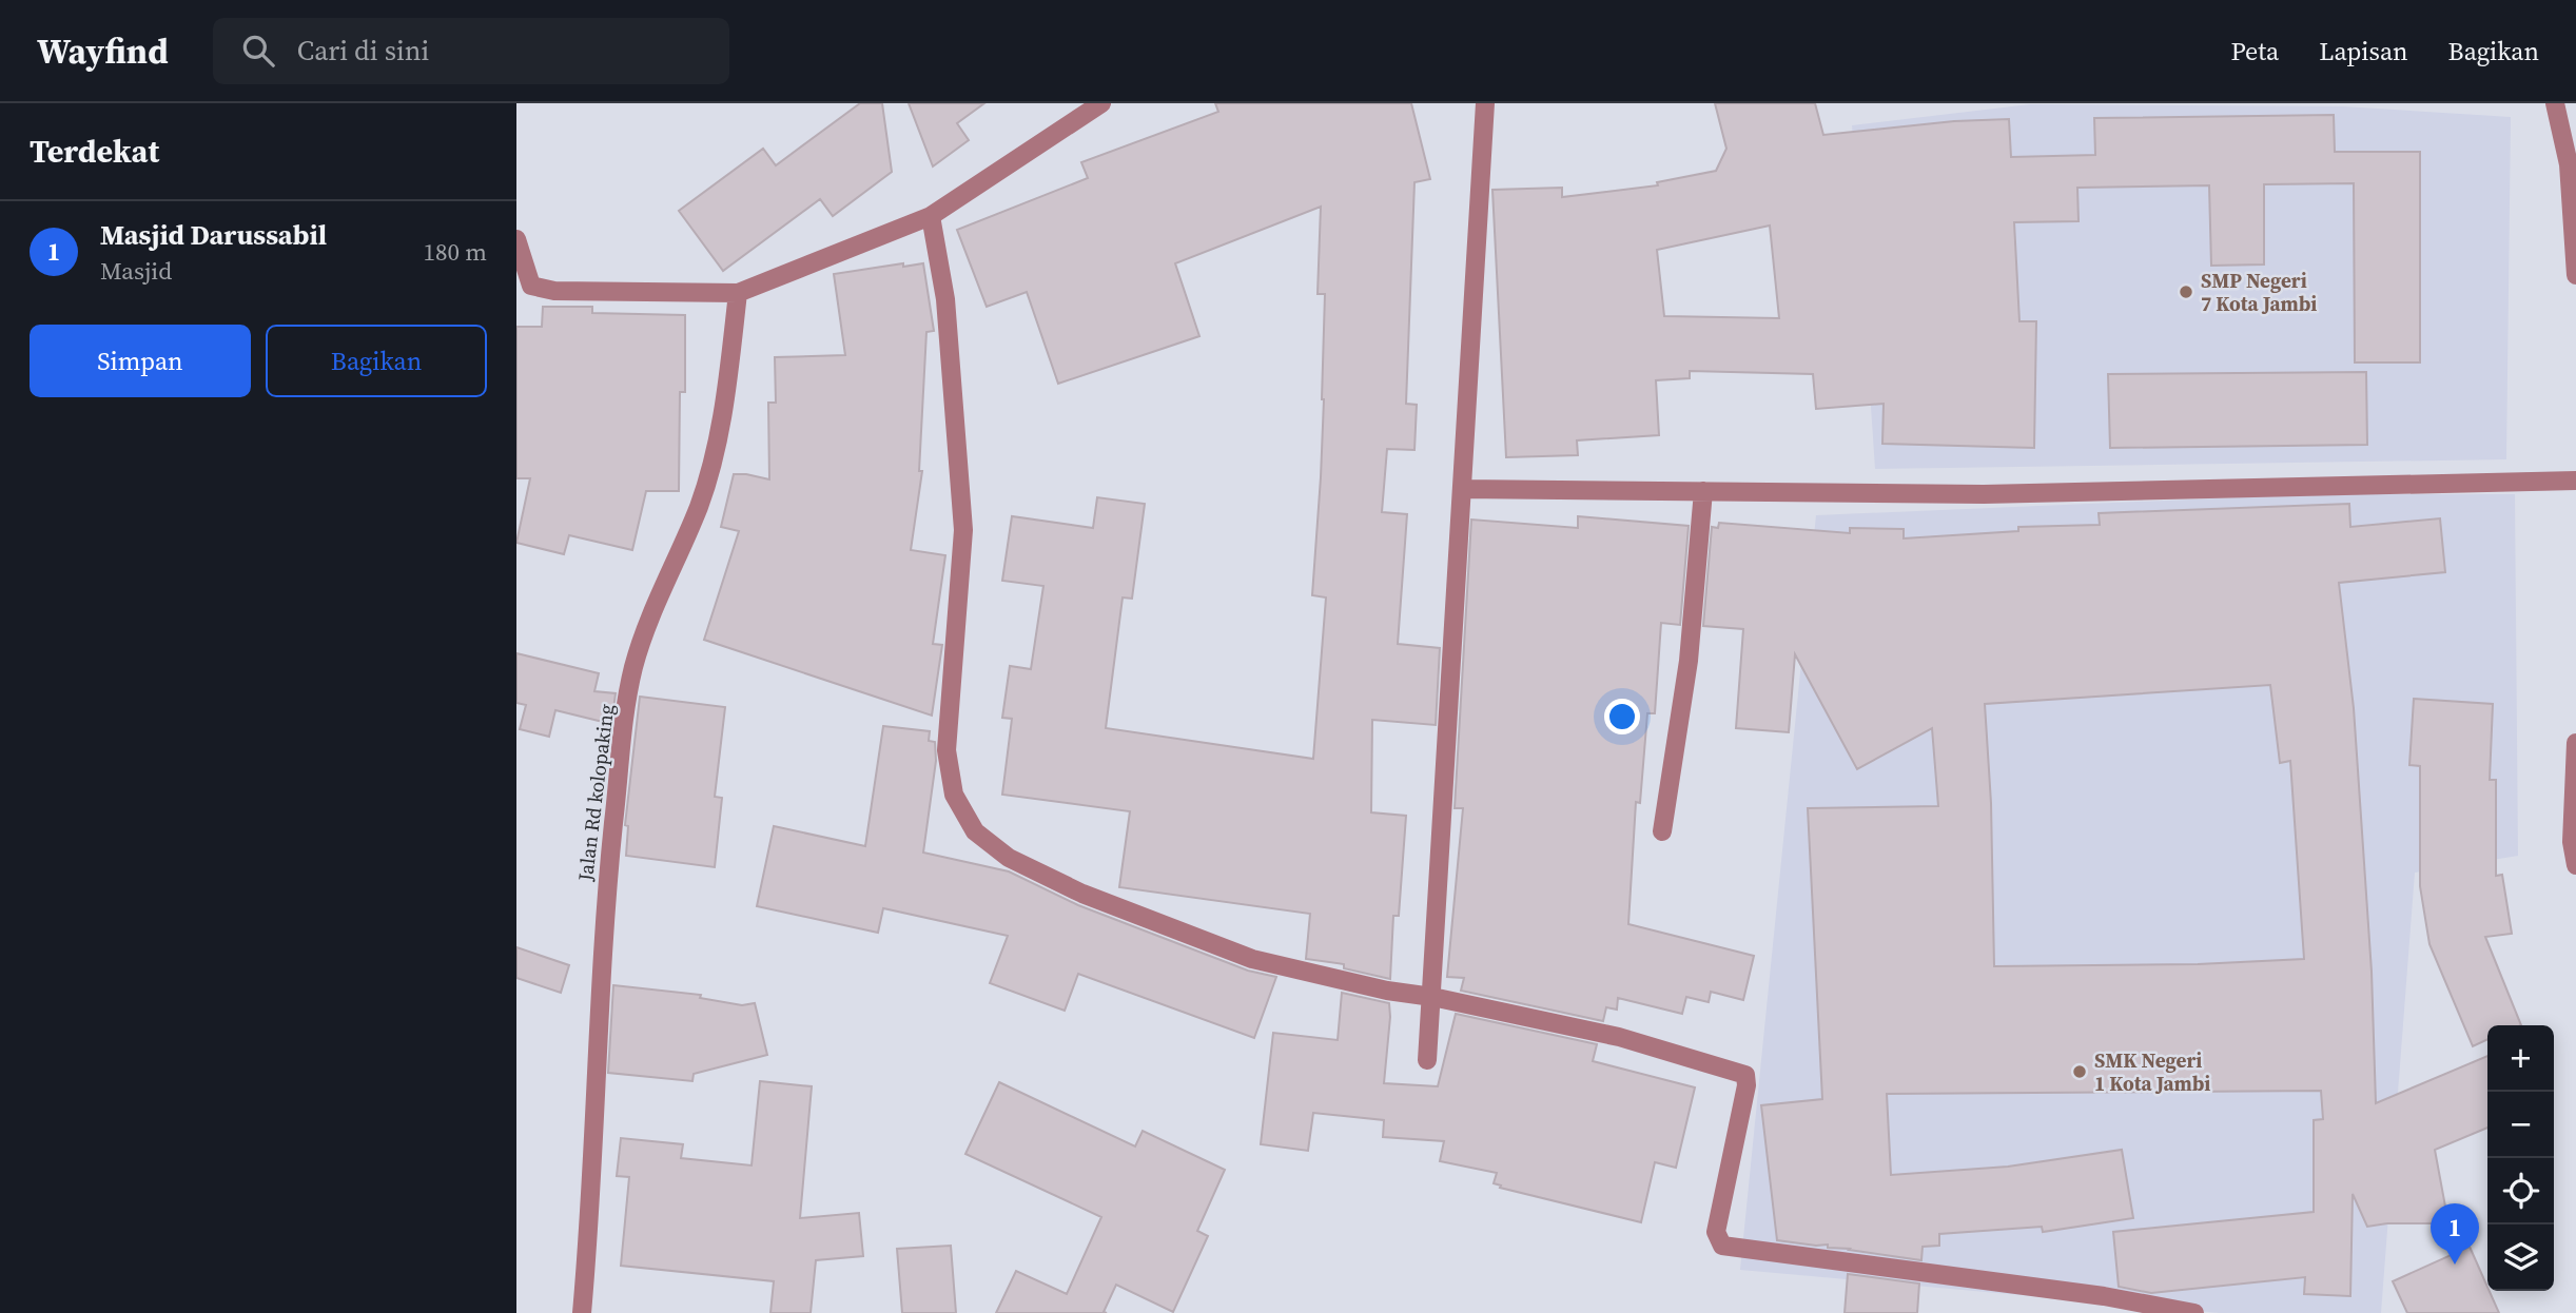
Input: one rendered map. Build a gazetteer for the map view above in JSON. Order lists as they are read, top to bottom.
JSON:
{
  "streets": {
    "street": ["Jalan Rd kolopaking"]
  },
  "places": ["SMP Negeri 7 Kota Jambi", "SMK Negeri 1 Kota Jambi"],
  "page": {
    "header": "Wayfind",
    "search": "Cari di sini",
    "nav": ["Peta", "Lapisan", "Bagikan"],
    "heading": "Terdekat",
    "list": [
      {
        "mark": "1",
        "name": "Masjid Darussabil",
        "note": "Masjid",
        "value": "180 m"
      }
    ],
    "buttons": ["Simpan", "Bagikan"],
    "map_buttons": ["+", "−"],
    "pins": "1"
  }
}
